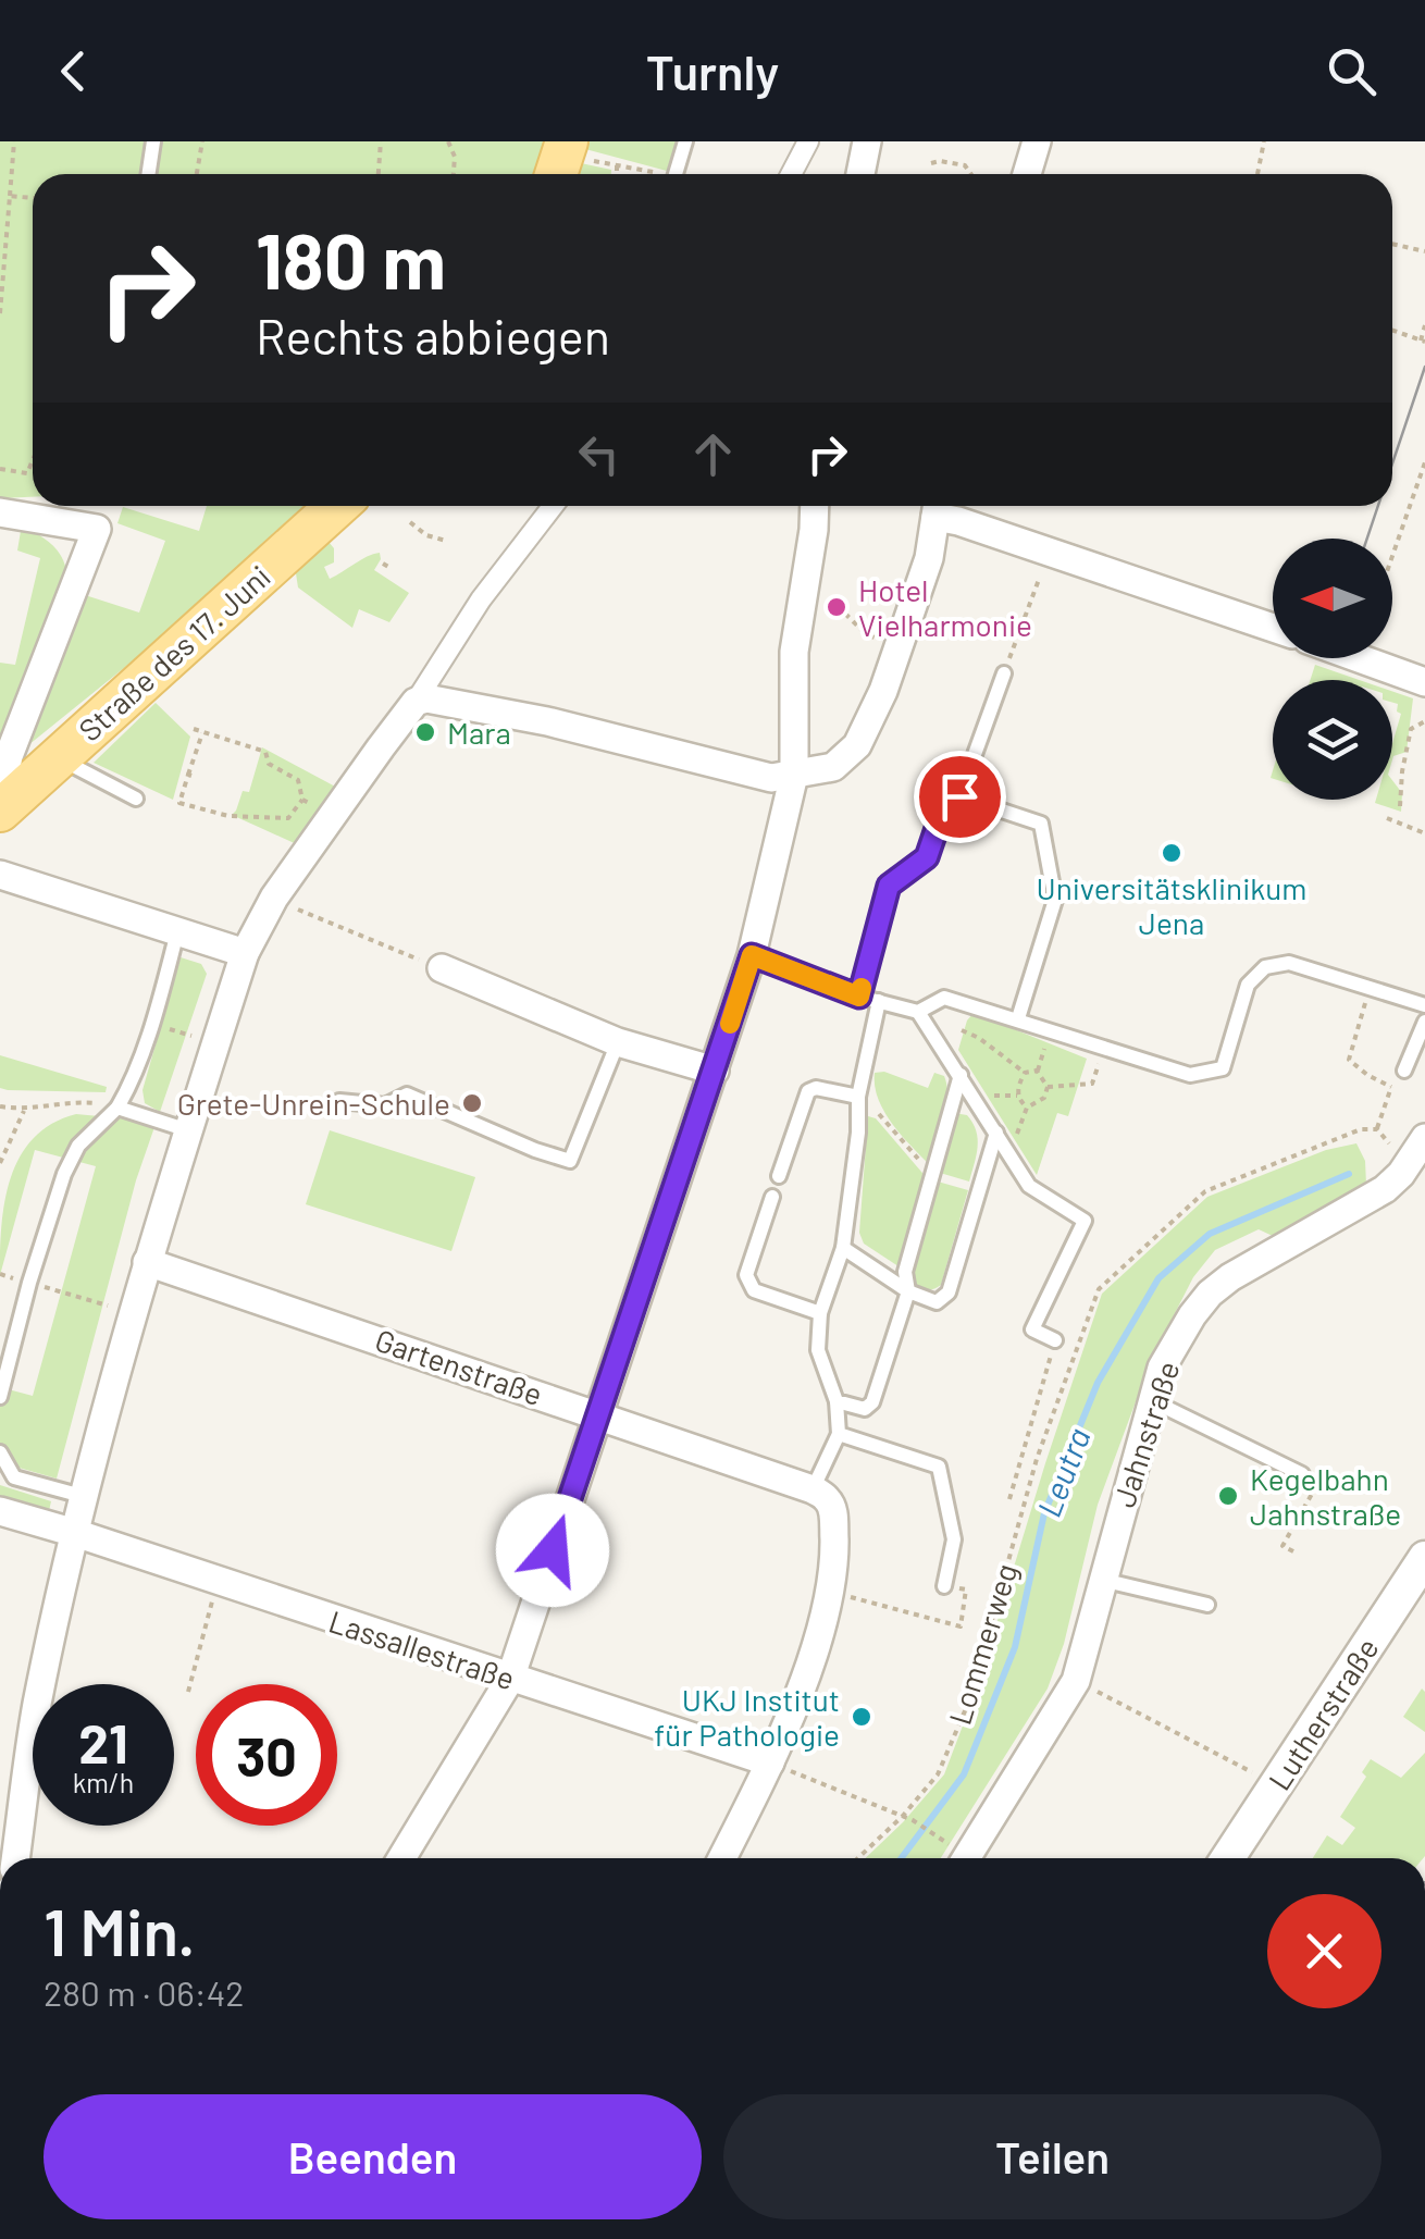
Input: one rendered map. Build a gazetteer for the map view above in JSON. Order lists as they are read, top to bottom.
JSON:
{
  "streets": {
    "main road": ["Straße des 17. Juni"],
    "street": [
      "Gartenstraße",
      "Jahnstraße",
      "Lassallestraße",
      "Lutherstraße"
    ],
    "path": ["Lommerweg"]
  },
  "water": ["Leutra"],
  "places": [
    "Hotel Vielharmonie",
    "Mara",
    "Universitätsklinikum Jena",
    "Grete-Unrein-Schule",
    "Kegelbahn Jahnstraße",
    "UKJ Institut für Pathologie"
  ],
  "north": "left",
  "page": {
    "header": "Turnly",
    "turn": ["180 m", "Rechts abbiegen"],
    "speed": "21 km/h",
    "limit": "30",
    "heading": ["1 Min.", "280 m · 06:42"],
    "buttons": ["Beenden", "Teilen"]
  }
}
